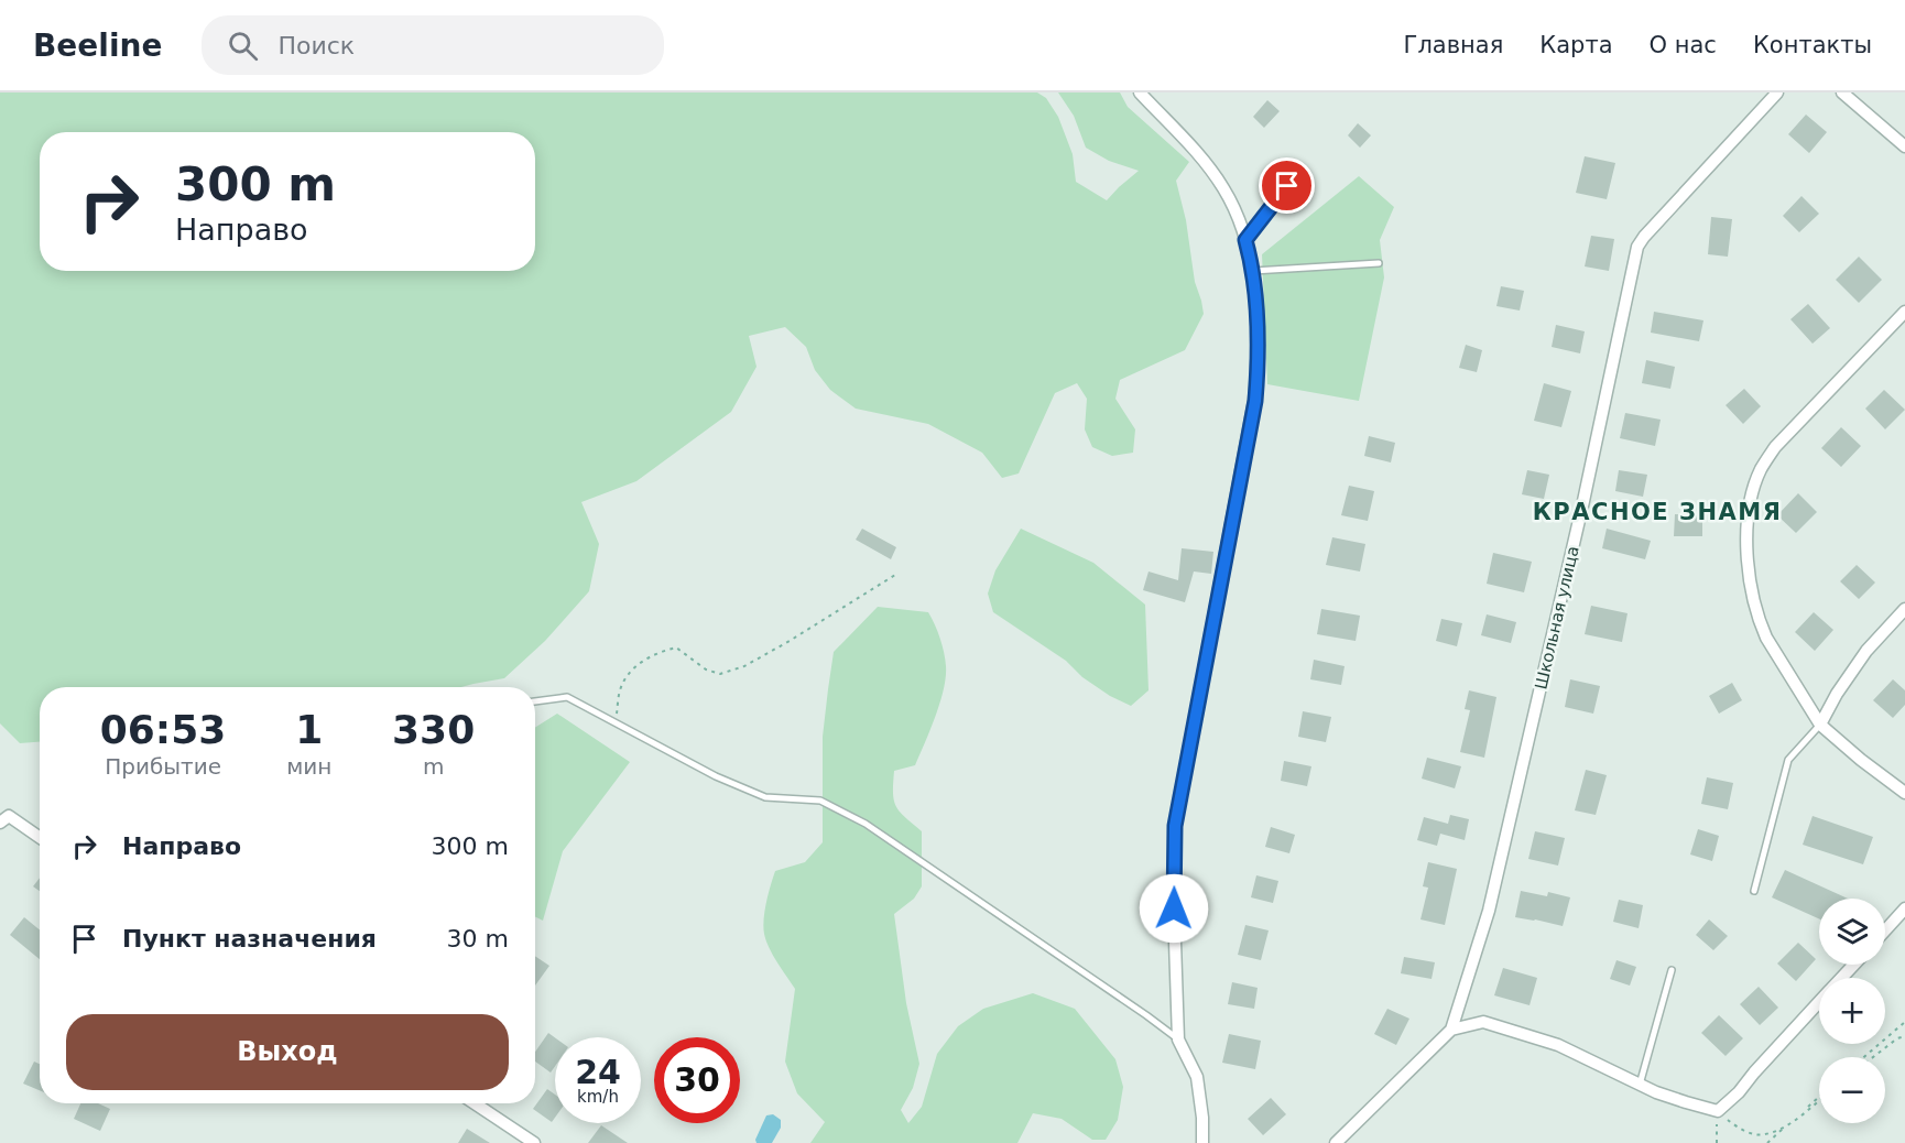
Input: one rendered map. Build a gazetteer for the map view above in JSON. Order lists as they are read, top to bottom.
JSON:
{
  "streets": {
    "street": ["Школьная улица"]
  },
  "districts": ["КРАСНОЕ ЗНАМЯ"],
  "page": {
    "header": "Beeline",
    "search": "Поиск",
    "nav": [
      "Главная",
      "Карта",
      "О нас",
      "Контакты"
    ],
    "turn": ["300 m", "Направо"],
    "eta": [
      "06:53",
      "Прибытие",
      "1",
      "мин",
      "330",
      "m"
    ],
    "list": [
      {
        "name": "Направо",
        "value": "300 m"
      },
      {
        "name": "Пункт назначения",
        "value": "30 m"
      }
    ],
    "map_buttons": ["+", "−"],
    "buttons": "Выход",
    "speed": "24 km/h",
    "limit": "30"
  }
}
